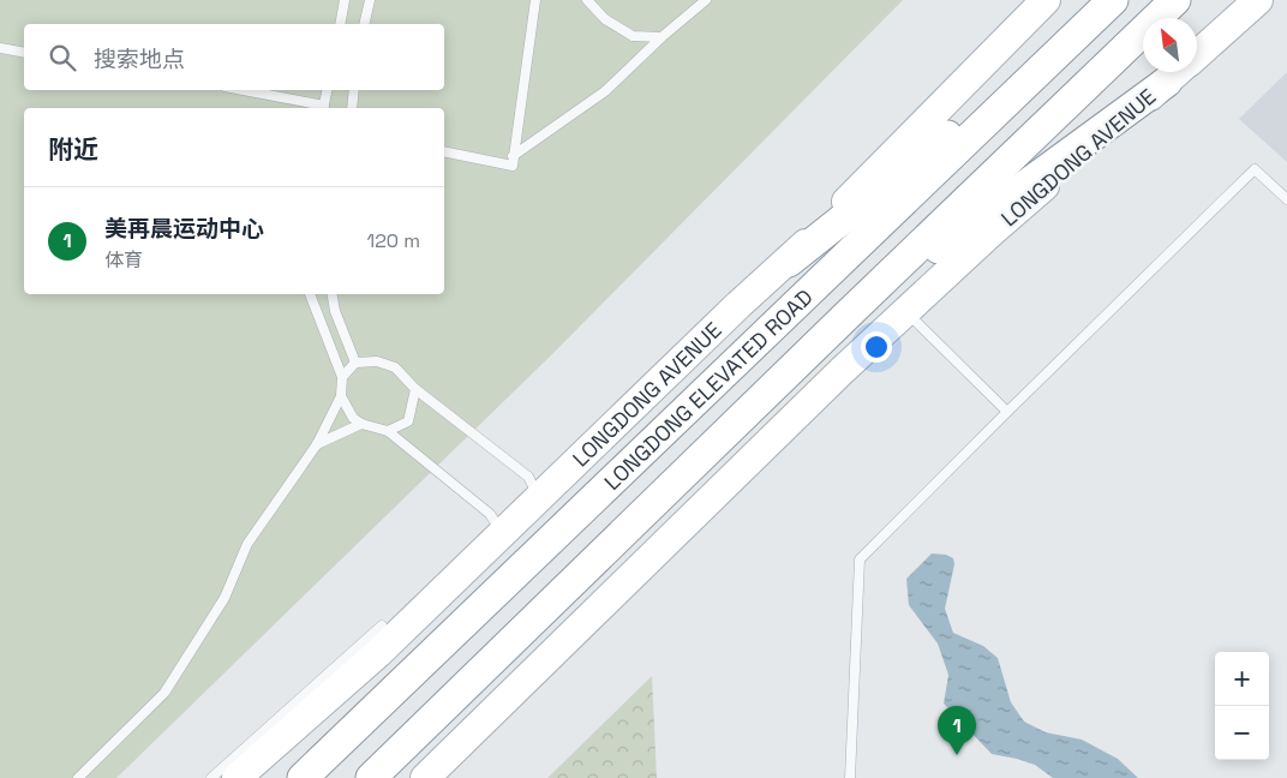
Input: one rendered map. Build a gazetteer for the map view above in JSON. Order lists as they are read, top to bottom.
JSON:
{
  "streets": {
    "highway": ["LONGDONG ELEVATED ROAD"],
    "main road": ["LONGDONG AVENUE"]
  },
  "north": "top left",
  "page": {
    "search": "搜索地点",
    "heading": "附近",
    "list": [
      {
        "mark": "1",
        "name": "美再晨运动中心",
        "note": "体育",
        "value": "120 m"
      }
    ],
    "map_buttons": ["+", "−"],
    "pins": "1"
  }
}
